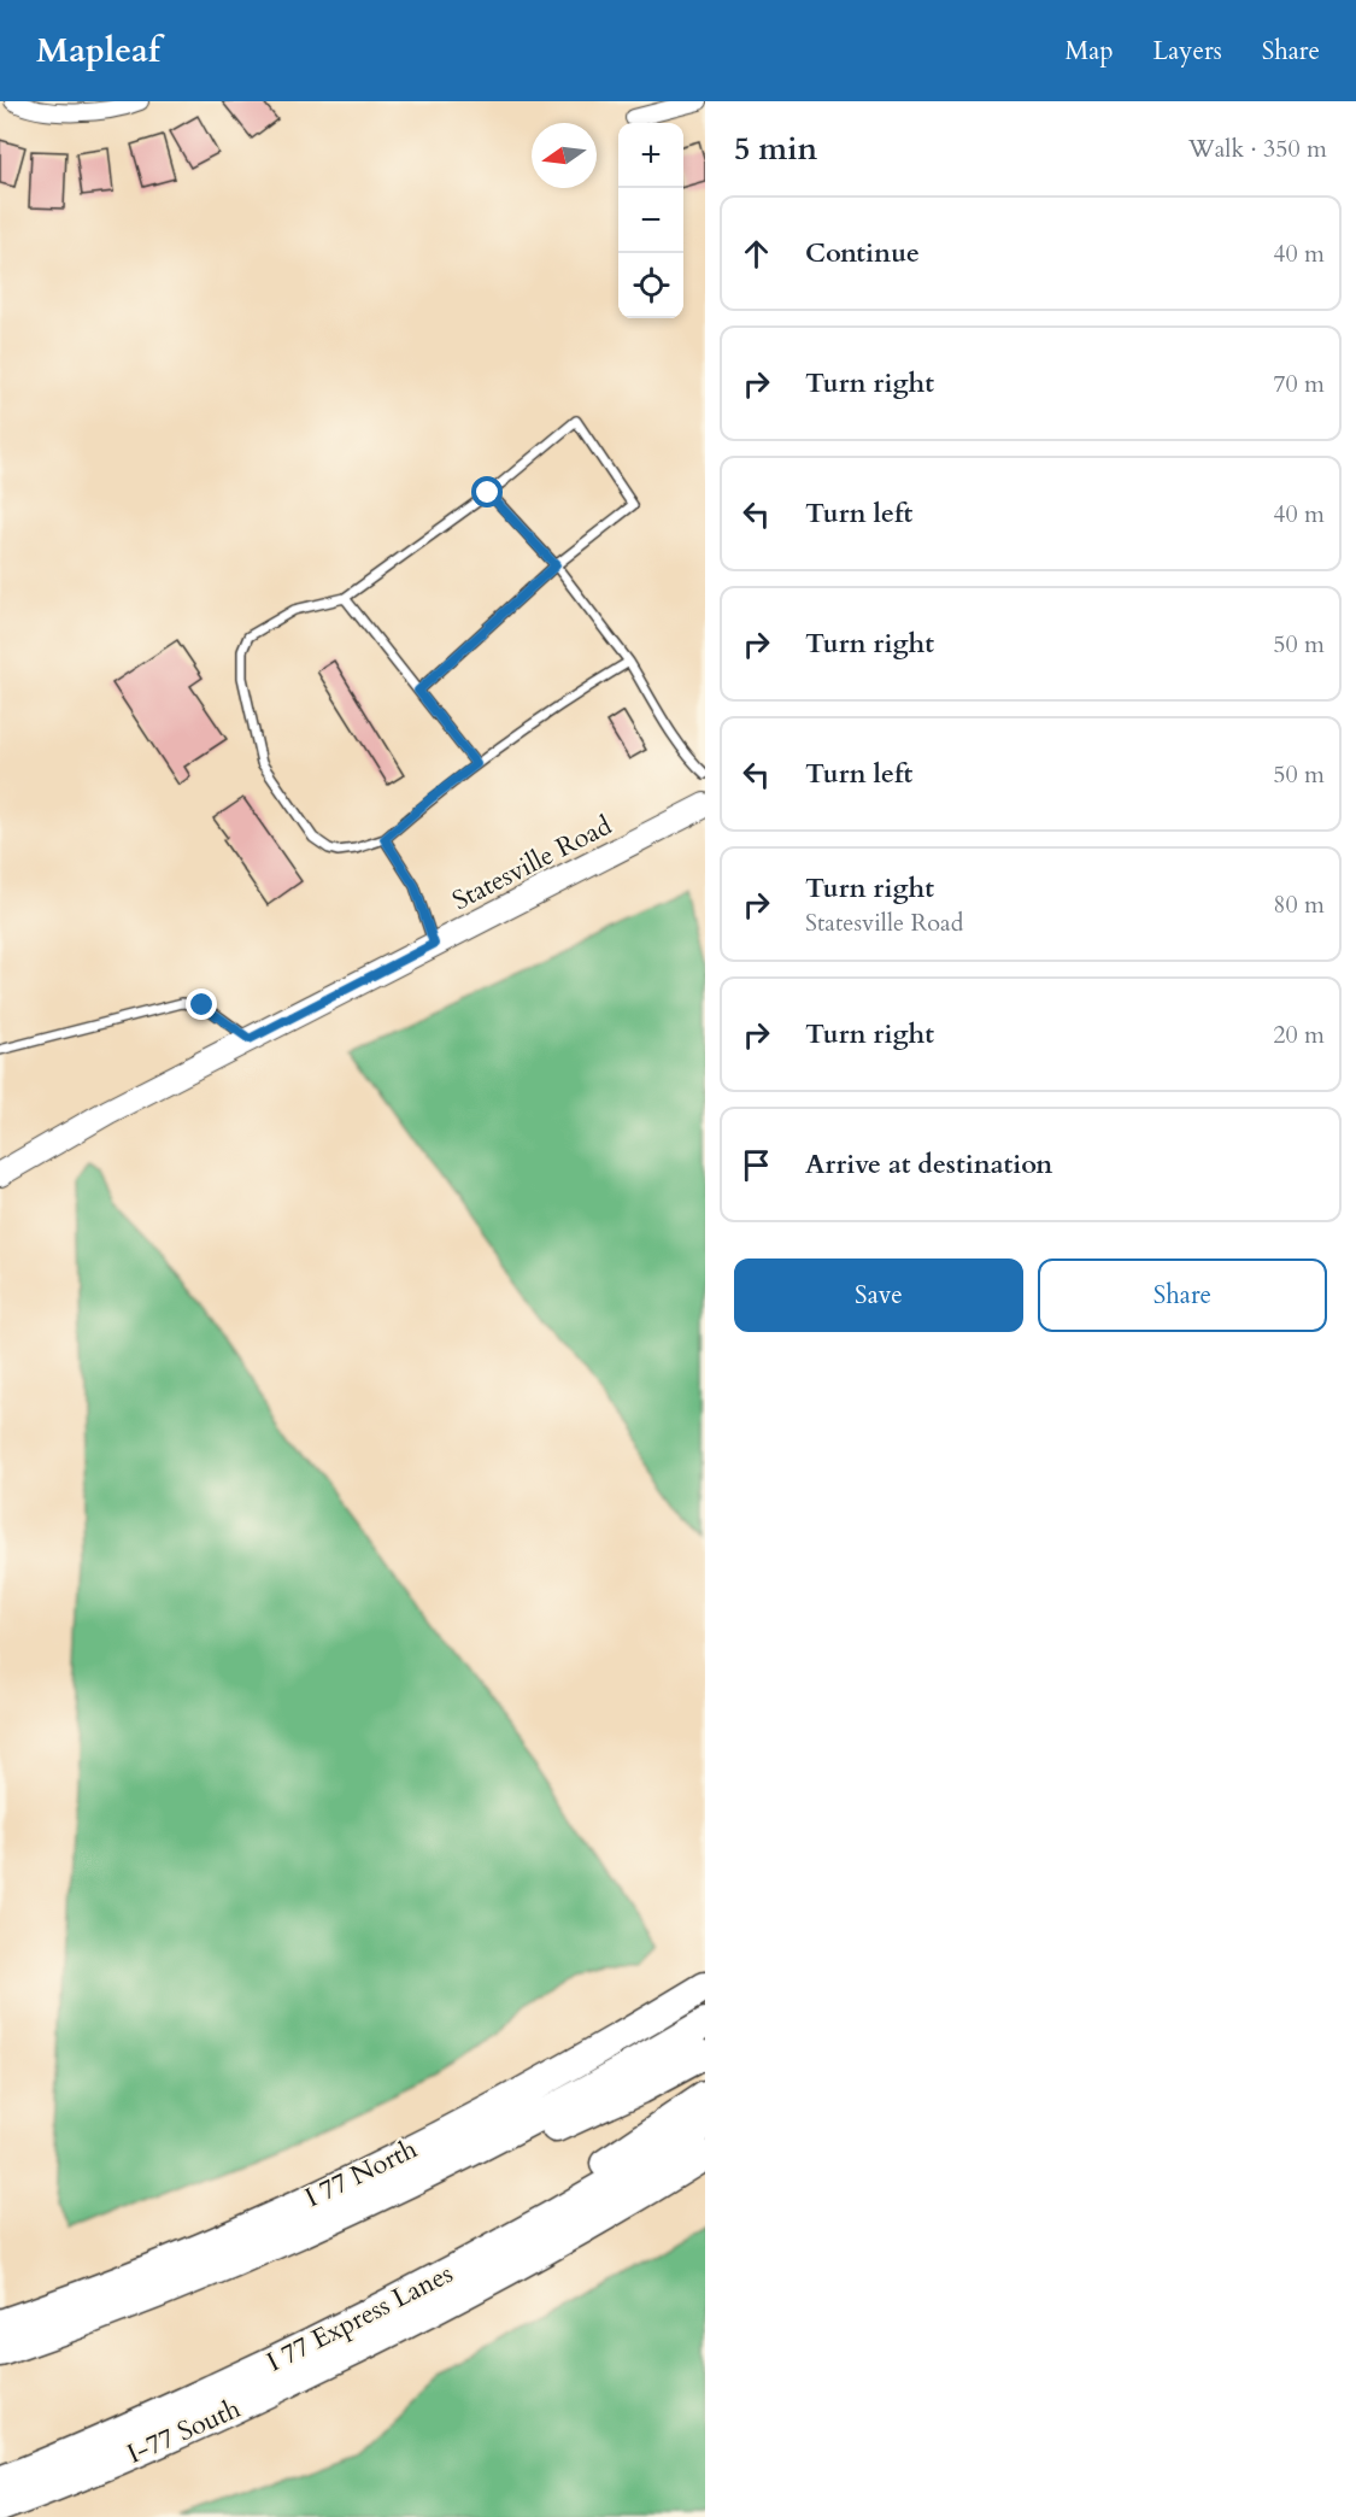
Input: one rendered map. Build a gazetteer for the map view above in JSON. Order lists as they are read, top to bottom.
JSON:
{
  "streets": {
    "highway": ["I 77 North", "I 77 Express Lanes", "I-77 South"],
    "main road": ["Statesville Road"]
  },
  "north": "left",
  "page": {
    "header": "Mapleaf",
    "nav": ["Map", "Layers", "Share"],
    "heading": ["5 min", "Walk · 350 m"],
    "map_buttons": ["+", "−"],
    "list": [
      ["Continue", "40 m"],
      ["Turn right", "70 m"],
      ["Turn left", "40 m"],
      ["Turn right", "50 m"],
      ["Turn left", "50 m"],
      ["Turn right", "Statesville Road", "80 m"],
      ["Turn right", "20 m"],
      "Arrive at destination"
    ],
    "buttons": ["Save", "Share"]
  }
}
